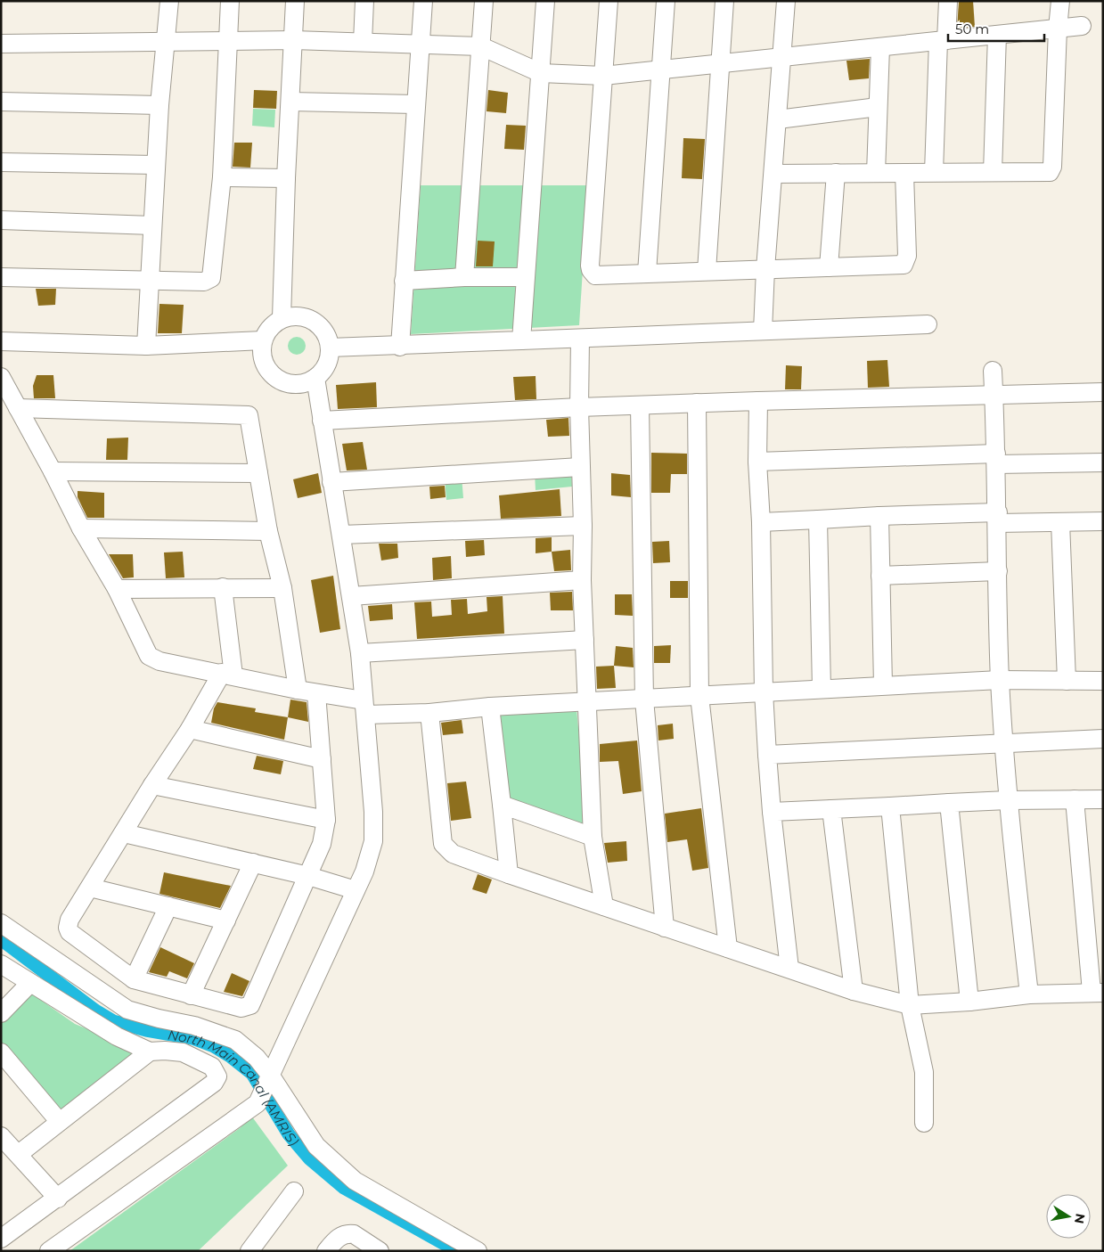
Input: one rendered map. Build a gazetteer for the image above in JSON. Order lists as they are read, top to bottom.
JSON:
{
  "water": ["North Main Canal (AMRIS)"],
  "scale_bar": "50 m",
  "north": "right"
}
